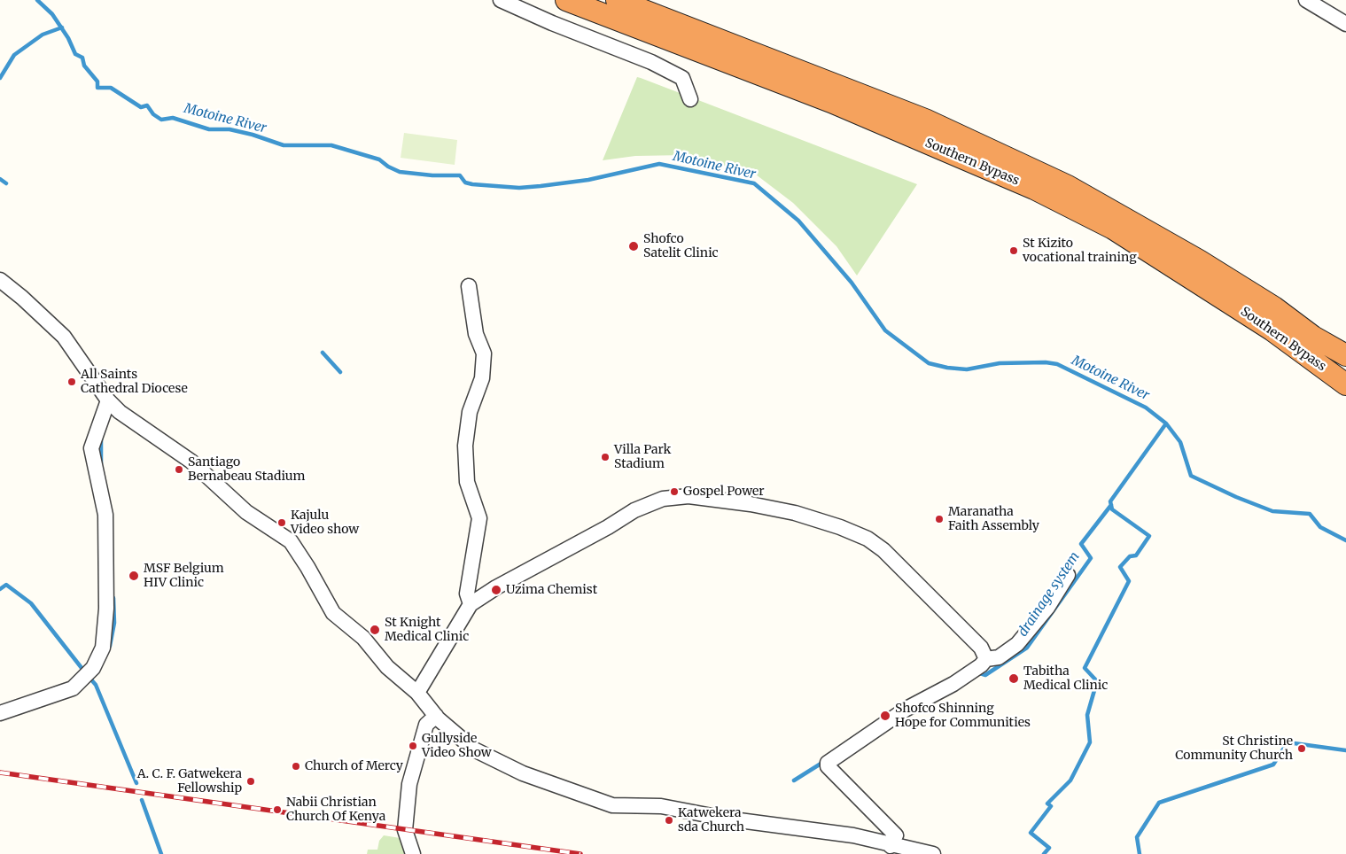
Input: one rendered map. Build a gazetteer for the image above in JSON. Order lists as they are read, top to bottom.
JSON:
{
  "streets": {
    "highway": ["Southern Bypass"]
  },
  "water": ["Motoine River", "drainage system"],
  "places": [
    "Shofco Satelit Clinic",
    "St Kizito vocational training",
    "All Saints Cathedral Diocese",
    "Villa Park Stadium",
    "Santiago Bernabeau Stadium",
    "Gospel Power",
    "Maranatha Faith Assembly",
    "Kajulu Video show",
    "MSF Belgium HIV Clinic",
    "Uzima Chemist",
    "St Knight Medical Clinic",
    "Tabitha Medical Clinic",
    "Shofco Shinning Hope for Communities",
    "Gullyside Video Show",
    "St Christine Community Church",
    "Church of Mercy",
    "A. C. F. Gatwekera Fellowship",
    "Nabii Christian Church Of Kenya",
    "Katwekera sda Church"
  ]
}
